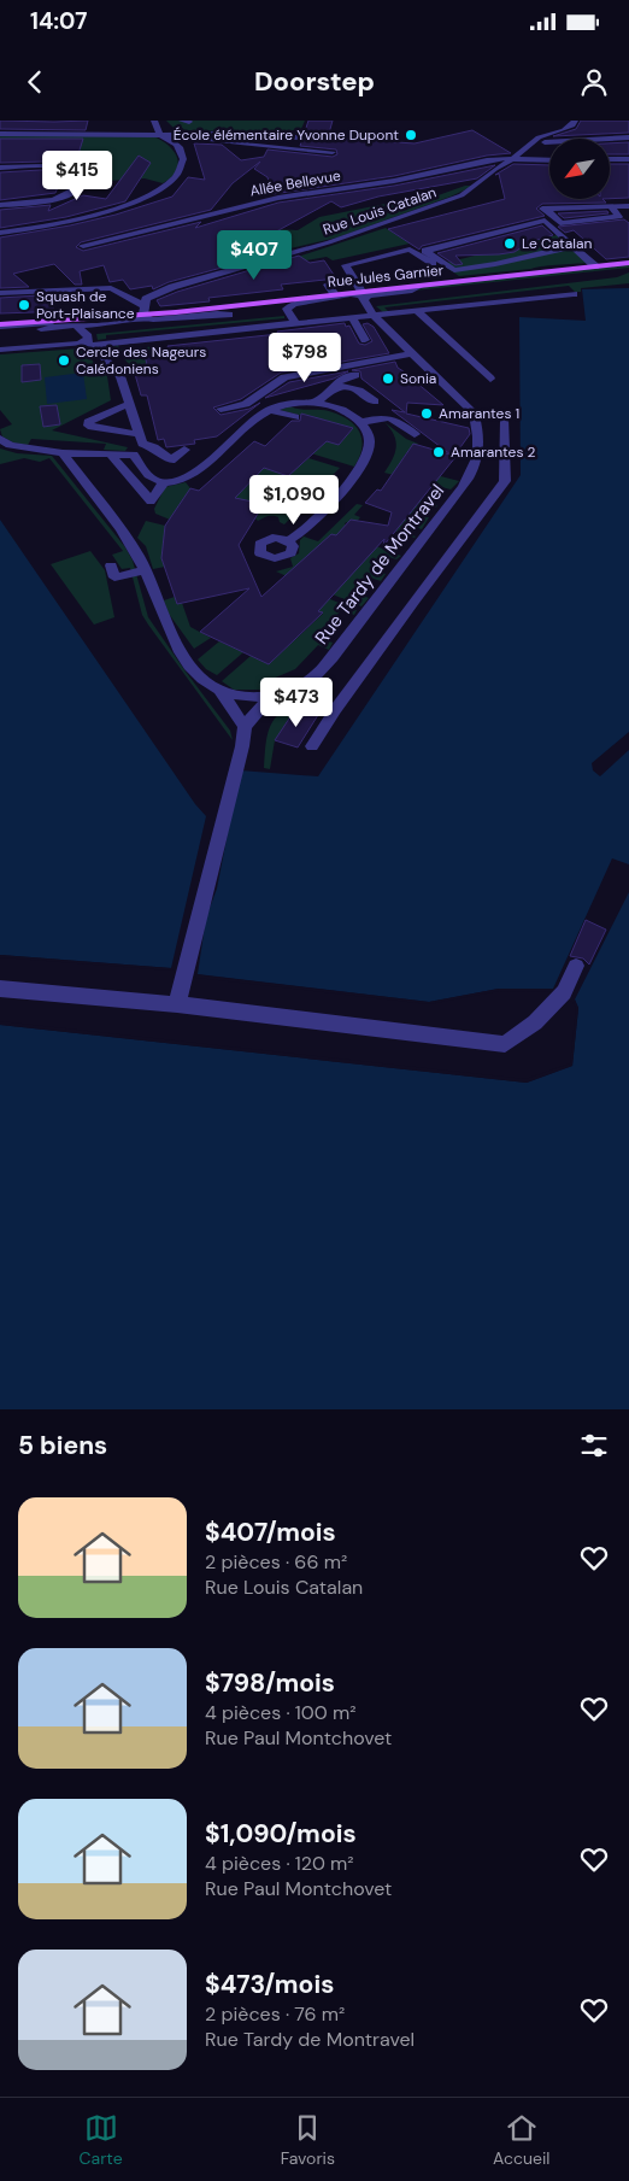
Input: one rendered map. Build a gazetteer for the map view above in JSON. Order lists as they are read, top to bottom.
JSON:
{
  "streets": {
    "main road": ["Rue Jules Garnier"],
    "street": ["Allée Bellevue", "Rue Louis Catalan", "Rue Tardy de Montravel"]
  },
  "crossings": [
    ["Allée Bellevue", "Rue Louis Catalan"],
    ["Rue Louis Catalan", "Rue Jules Garnier"]
  ],
  "places": [
    "École élémentaire Yvonne Dupont",
    "Le Catalan",
    "Squash de Port-Plaisance",
    "Cercle des Nageurs Calédoniens",
    "Sonia",
    "Amarantes 1",
    "Amarantes 2"
  ],
  "north": "bottom left",
  "page": {
    "status": "14:07",
    "header": "Doorstep",
    "price": [
      "$415",
      "$407",
      "$798",
      "$1,090",
      "$473"
    ],
    "heading": "5 biens",
    "list": [
      {
        "name": "$407/mois",
        "note": "2 pièces · 66 m² · Rue Louis Catalan"
      },
      {
        "name": "$798/mois",
        "note": "4 pièces · 100 m² · Rue Paul Montchovet"
      },
      {
        "name": "$1,090/mois",
        "note": "4 pièces · 120 m² · Rue Paul Montchovet"
      },
      {
        "name": "$473/mois",
        "note": "2 pièces · 76 m² · Rue Tardy de Montravel"
      }
    ],
    "tabs": ["Carte", "Favoris", "Accueil"]
  }
}
